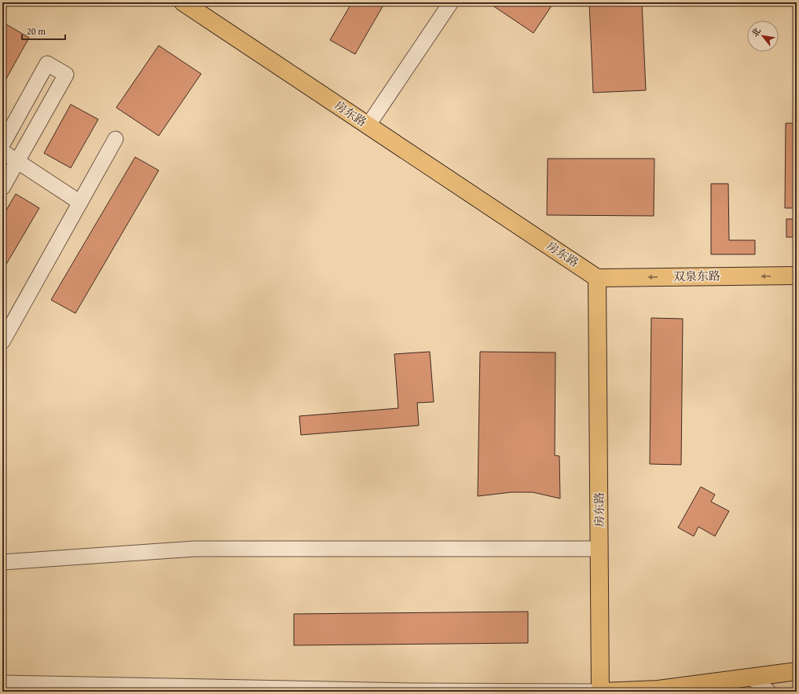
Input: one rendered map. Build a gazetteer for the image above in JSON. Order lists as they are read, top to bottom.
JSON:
{
  "streets": {
    "main road": ["房东路", "双泉东路"]
  },
  "crossings": [
    ["房东路", "双泉东路"]
  ],
  "one_way": ["双泉东路"],
  "scale_bar": "20 m",
  "north": "top left"
}
